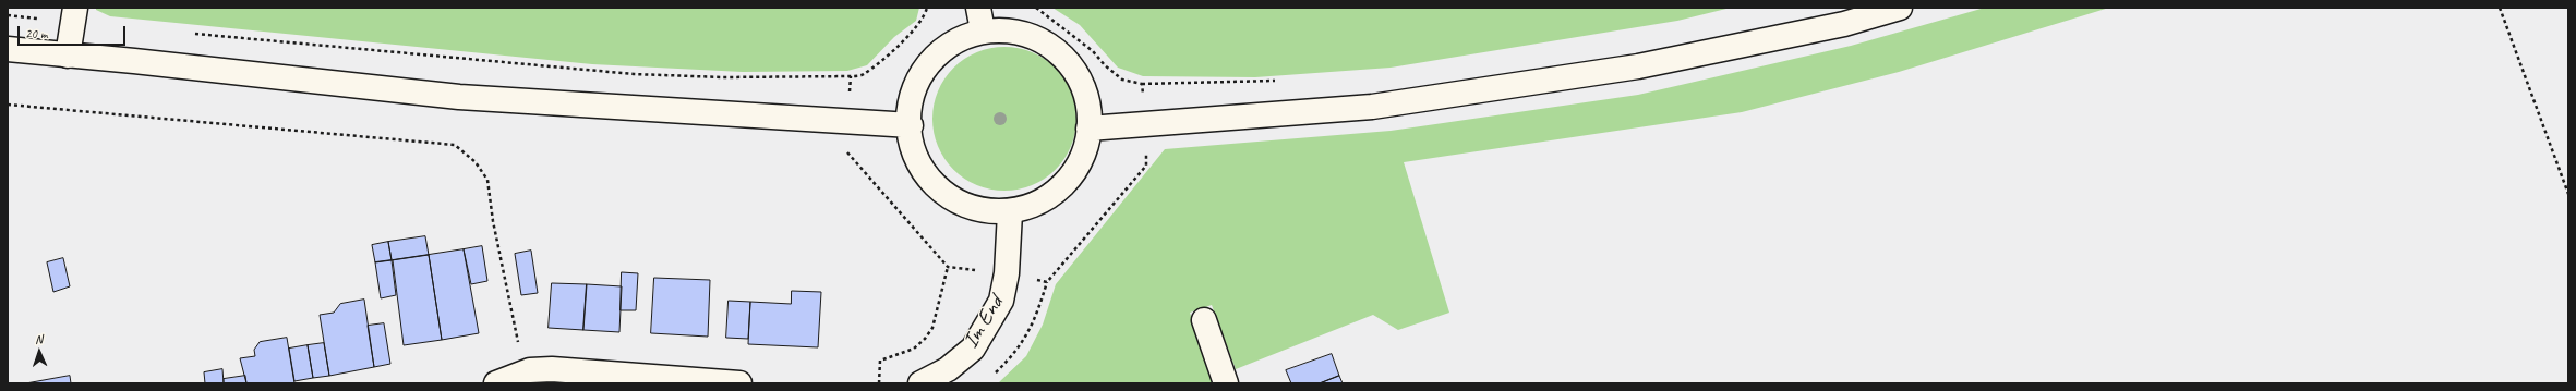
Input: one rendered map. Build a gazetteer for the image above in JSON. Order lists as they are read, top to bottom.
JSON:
{
  "streets": {
    "street": ["Im End"]
  },
  "scale_bar": "20 m",
  "north": "top"
}
